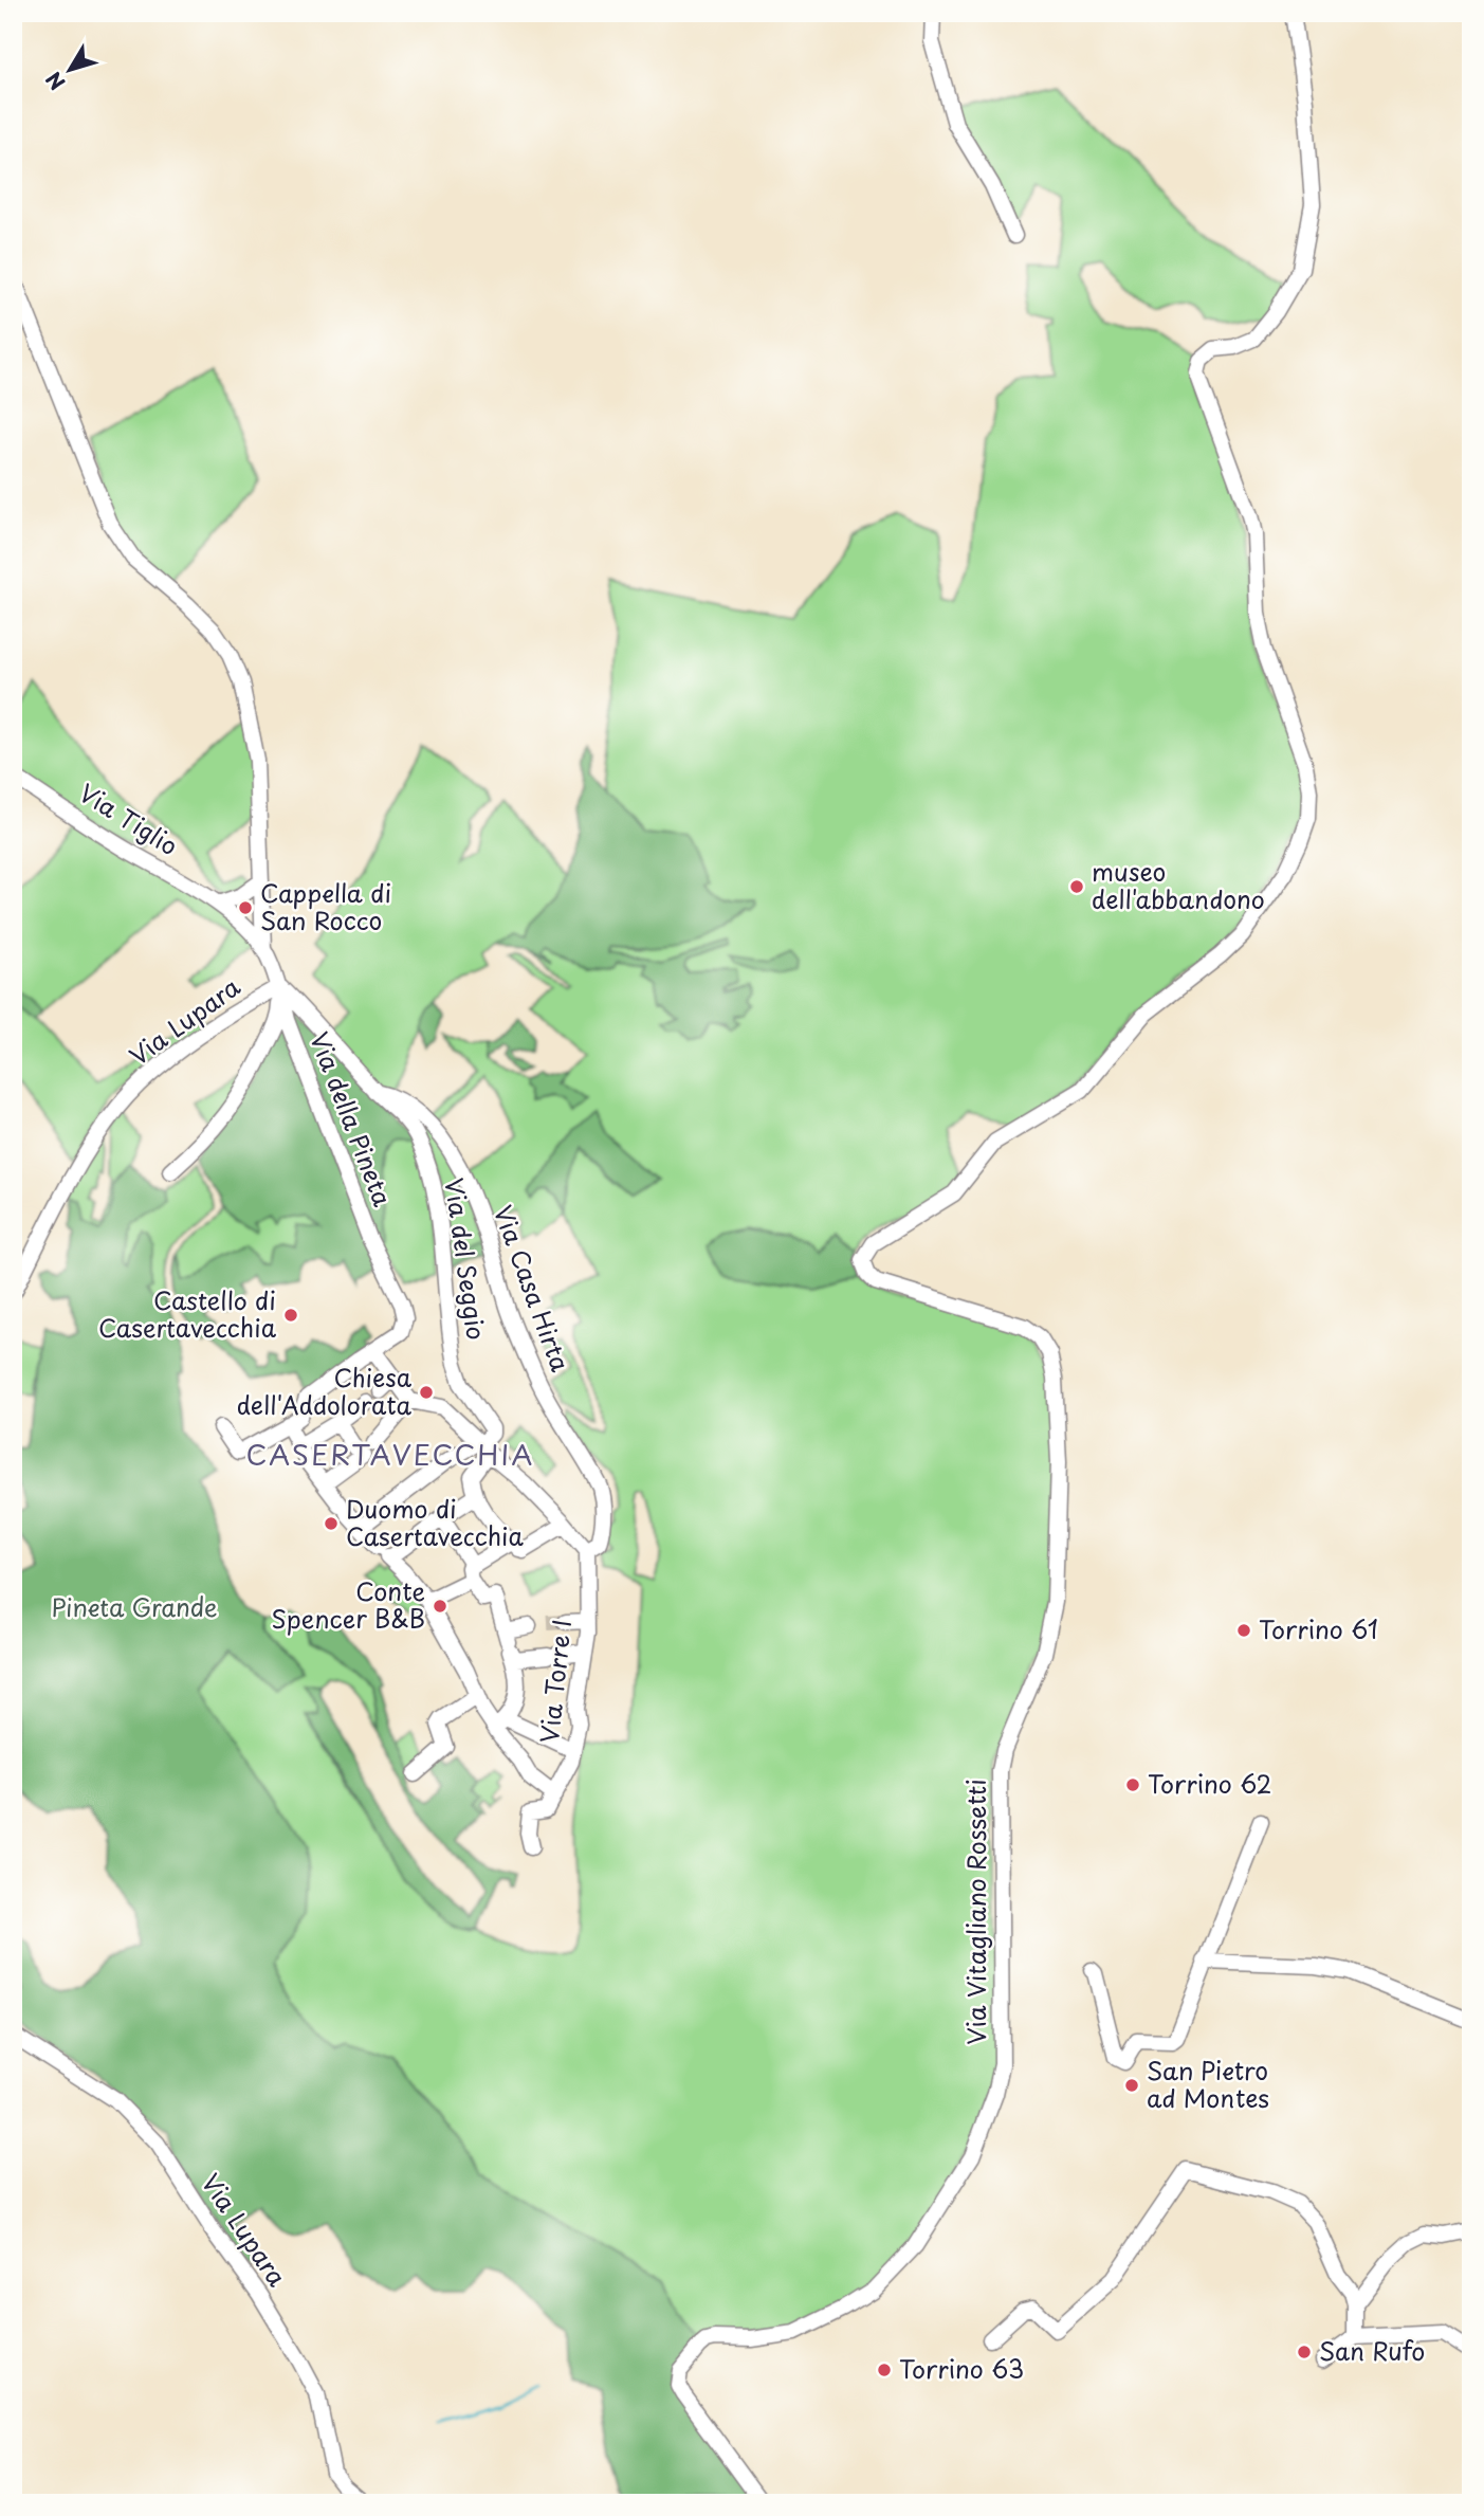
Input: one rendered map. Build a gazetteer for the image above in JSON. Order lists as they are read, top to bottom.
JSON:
{
  "streets": {
    "street": [
      "Via Tiglio",
      "Via Lupara",
      "Via della Pineta",
      "Via del Seggio",
      "Via Casa Hirta",
      "Via Torre I",
      "Via Vitagliano Rossetti"
    ]
  },
  "crossings": [
    ["Via Lupara", "Via della Pineta"],
    ["Via Lupara", "Via del Seggio"],
    ["Via della Pineta", "Via del Seggio"],
    ["Via del Seggio", "Via Casa Hirta"],
    ["Via Casa Hirta", "Via Torre I"]
  ],
  "districts": ["CASERTAVECCHIA"],
  "parks": ["Pineta Grande"],
  "places": [
    "museo dell'abbandono",
    "Cappella di San Rocco",
    "Castello di Casertavecchia",
    "Chiesa dell'Addolorata",
    "Duomo di Casertavecchia",
    "Conte Spencer B&B",
    "Torrino 61",
    "Torrino 62",
    "San Pietro ad Montes",
    "San Rufo",
    "Torrino 63"
  ],
  "north": "bottom left"
}
